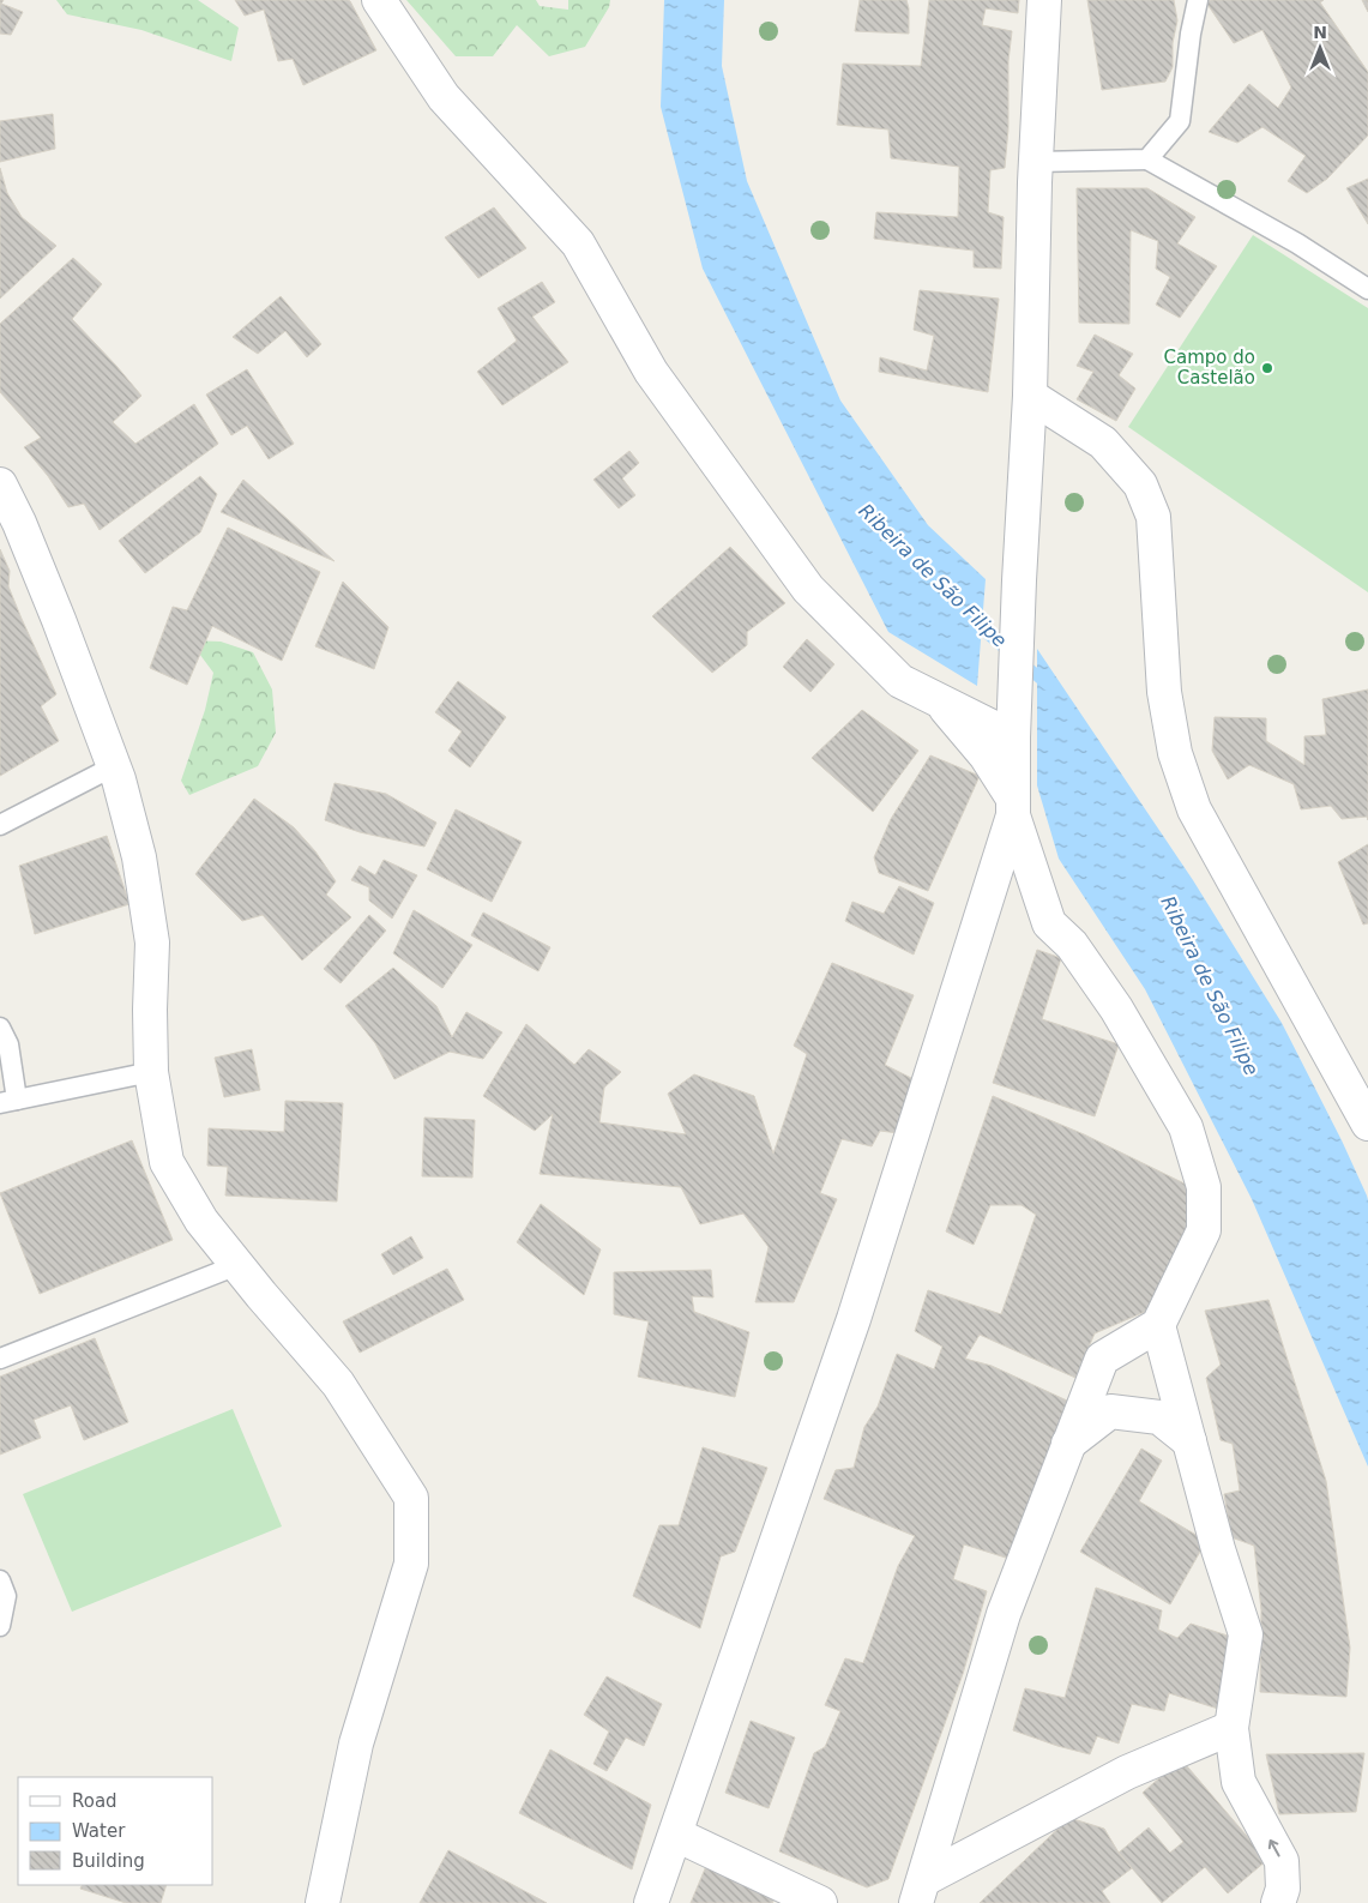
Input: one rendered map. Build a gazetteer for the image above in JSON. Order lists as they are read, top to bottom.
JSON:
{
  "water": ["Ribeira de São Filipe"],
  "places": ["Campo do Castelão"],
  "legend": ["Road", "Water", "Building"],
  "north": "top"
}
